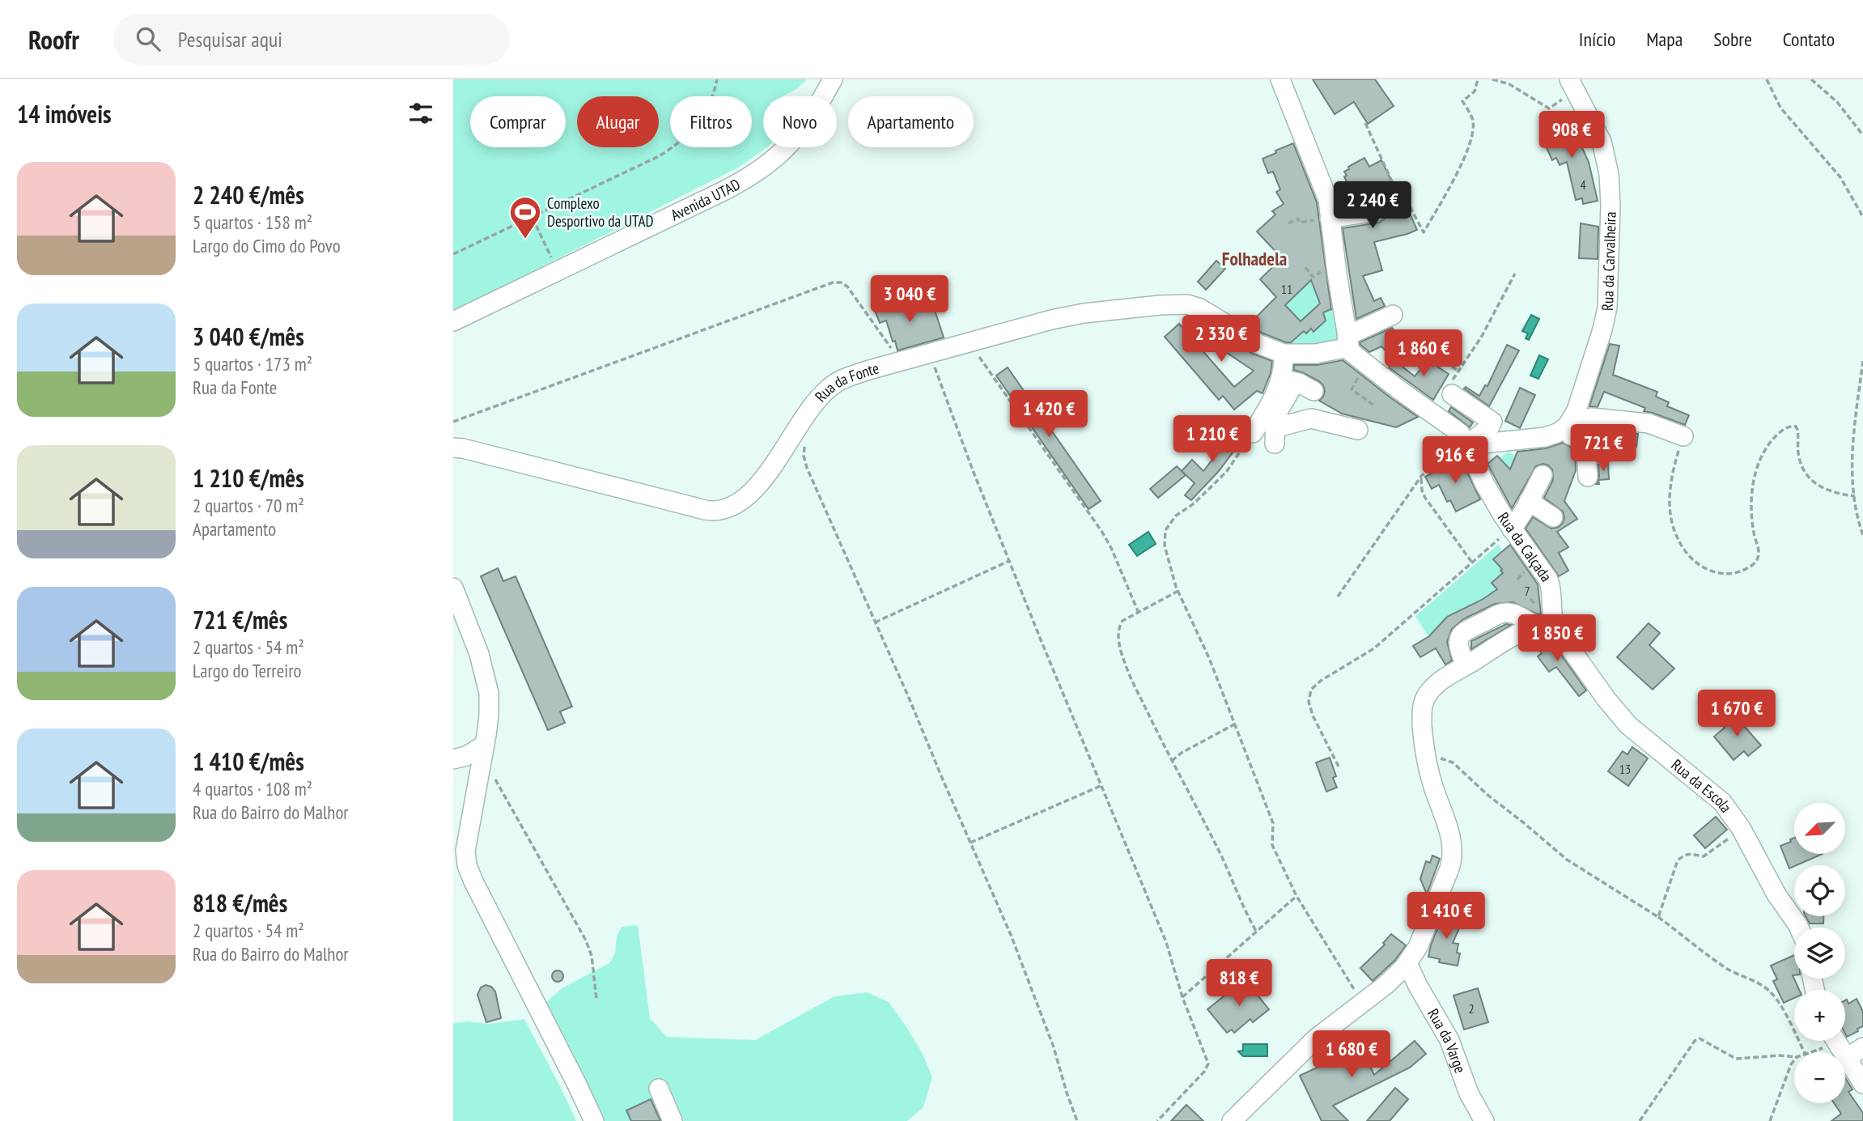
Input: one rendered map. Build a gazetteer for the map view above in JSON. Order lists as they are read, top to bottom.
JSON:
{
  "streets": {
    "street": [
      "Avenida UTAD",
      "Rua da Carvalheira",
      "Rua da Fonte",
      "Rua da Calçada",
      "Rua da Escola",
      "Rua da Varge"
    ]
  },
  "crossings": [
    ["Rua da Calçada", "Rua da Escola"]
  ],
  "districts": ["Folhadela"],
  "places": {
    "sports": ["Complexo Desportivo da UTAD"]
  },
  "house_numbers": [
    "4",
    "11",
    "7",
    "13",
    "2"
  ],
  "north": "bottom left",
  "page": {
    "header": "Roofr",
    "search": "Pesquisar aqui",
    "nav": [
      "Início",
      "Mapa",
      "Sobre",
      "Contato"
    ],
    "heading": "14 imóveis",
    "chip": [
      "Comprar",
      "Alugar",
      "Filtros",
      "Novo",
      "Apartamento"
    ],
    "price": [
      "908 €",
      "2 240 €",
      "3 040 €",
      "2 330 €",
      "1 860 €",
      "1 420 €",
      "1 210 €",
      "721 €",
      "916 €",
      "1 850 €",
      "1 670 €",
      "1 410 €",
      "818 €",
      "1 680 €"
    ],
    "list": [
      {
        "name": "2 240 €/mês",
        "note": "5 quartos · 158 m² · Largo do Cimo do Povo"
      },
      {
        "name": "3 040 €/mês",
        "note": "5 quartos · 173 m² · Rua da Fonte"
      },
      {
        "name": "1 210 €/mês",
        "note": "2 quartos · 70 m² · Apartamento"
      },
      {
        "name": "721 €/mês",
        "note": "2 quartos · 54 m² · Largo do Terreiro"
      },
      {
        "name": "1 410 €/mês",
        "note": "4 quartos · 108 m² · Rua do Bairro do Malhor"
      },
      {
        "name": "818 €/mês",
        "note": "2 quartos · 54 m² · Rua do Bairro do Malhor"
      }
    ],
    "map_buttons": ["+", "−"]
  }
}
